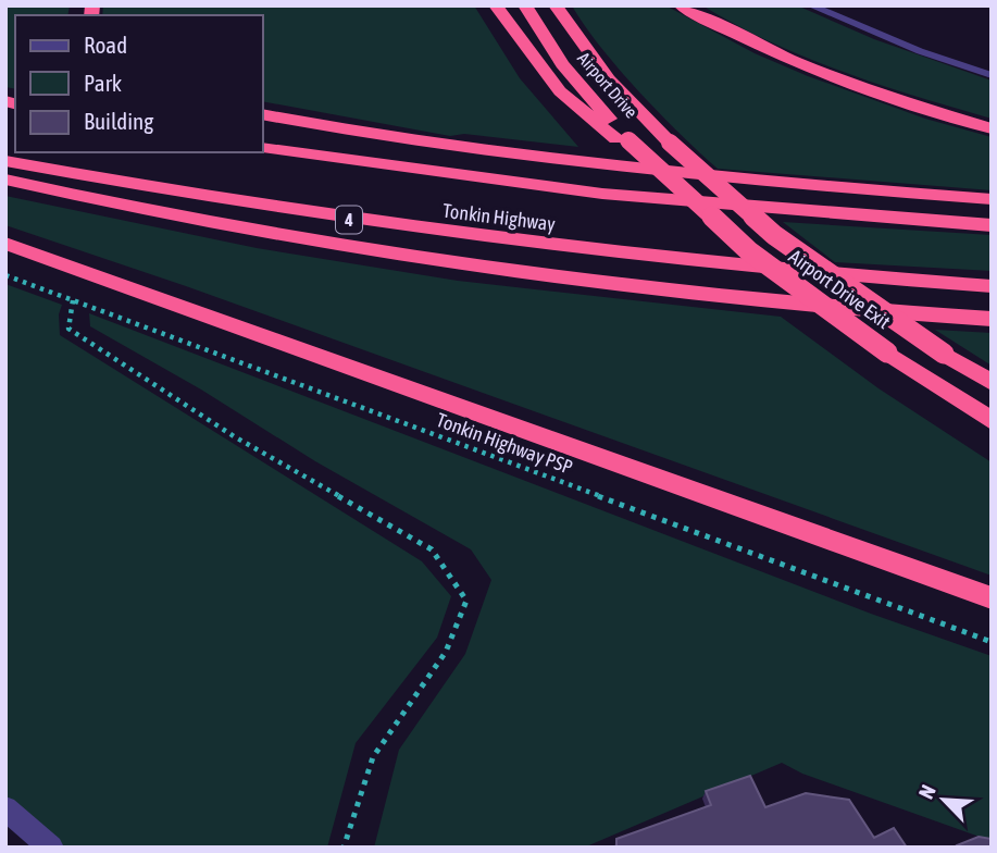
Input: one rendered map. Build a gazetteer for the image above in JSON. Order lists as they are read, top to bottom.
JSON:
{
  "streets": {
    "highway": [
      "Airport Drive",
      "Tonkin Highway",
      "4",
      "Airport Drive Exit"
    ],
    "path": ["Tonkin Highway PSP"]
  },
  "crossings": [
    ["Airport Drive", "Airport Drive Exit"]
  ],
  "legend": ["Road", "Park", "Building"],
  "north": "top left"
}
